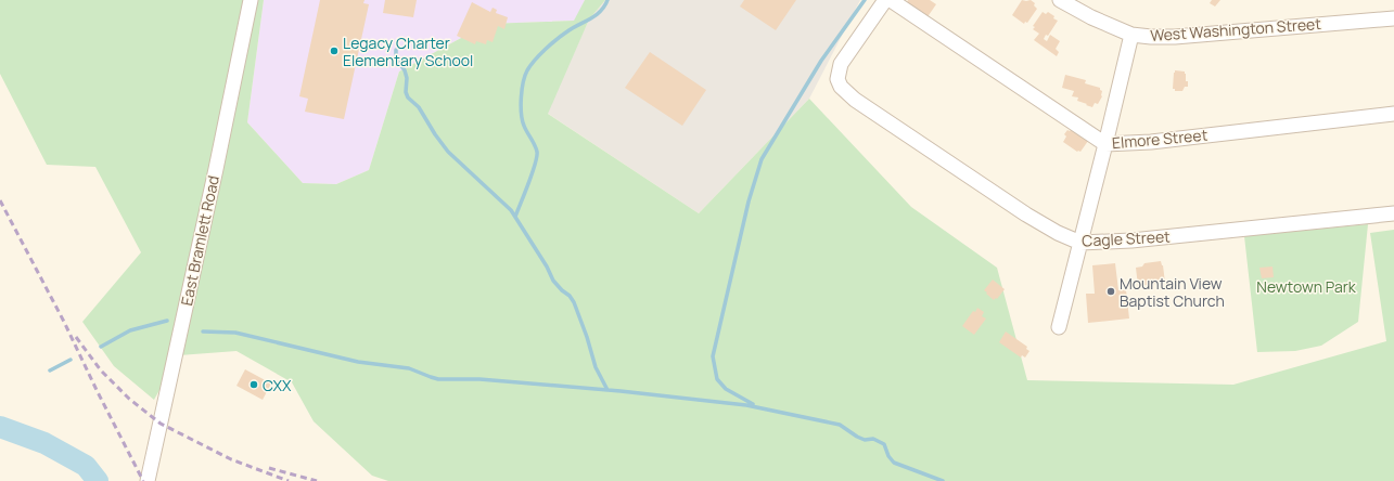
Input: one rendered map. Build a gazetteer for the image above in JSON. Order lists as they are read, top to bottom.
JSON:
{
  "streets": {
    "street": [
      "West Washington Street",
      "Elmore Street",
      "Cagle Street",
      "East Bramlett Road"
    ]
  },
  "parks": ["Newtown Park"],
  "places": ["Legacy Charter Elementary School", "Mountain View Baptist Church", "CXX"]
}
